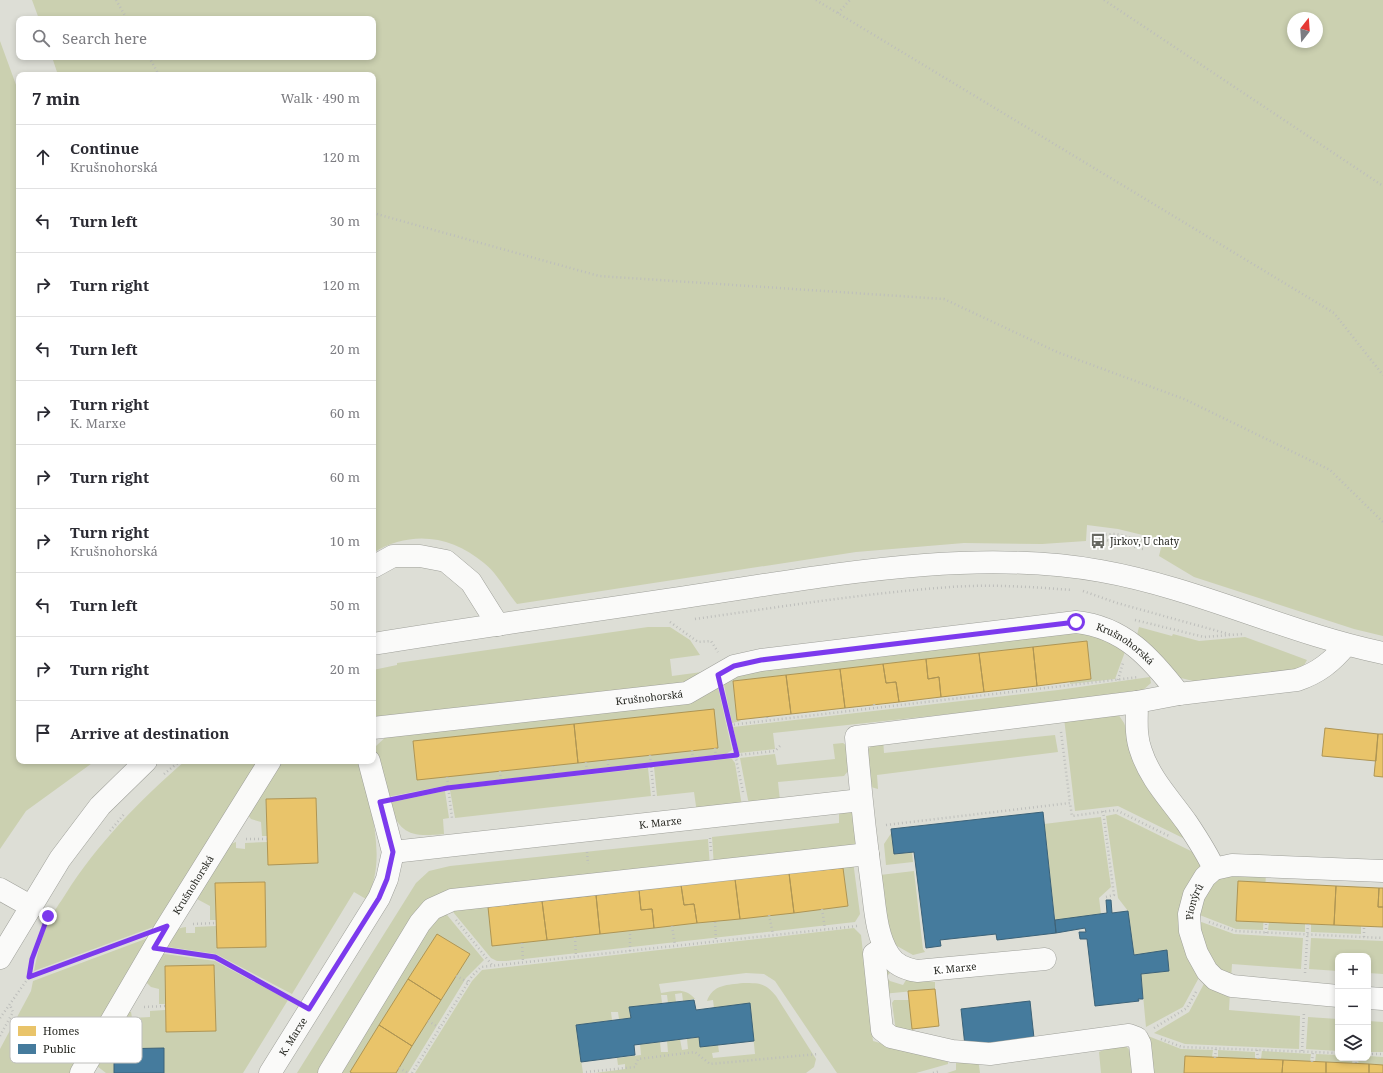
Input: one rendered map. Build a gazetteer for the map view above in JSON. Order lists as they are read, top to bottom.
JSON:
{
  "streets": {
    "street": ["Krušnohorská", "K. Marxe", "Pionýrů"]
  },
  "places": {
    "bus stop": ["Jirkov, U chaty"]
  },
  "legend": ["Homes", "Public"],
  "north": "top",
  "page": {
    "search": "Search here",
    "heading": ["7 min", "Walk · 490 m"],
    "list": [
      ["Continue", "Krušnohorská", "120 m"],
      ["Turn left", "30 m"],
      ["Turn right", "120 m"],
      ["Turn left", "20 m"],
      ["Turn right", "K. Marxe", "60 m"],
      ["Turn right", "60 m"],
      ["Turn right", "Krušnohorská", "10 m"],
      ["Turn left", "50 m"],
      ["Turn right", "20 m"],
      "Arrive at destination"
    ],
    "map_buttons": ["+", "−"]
  }
}
